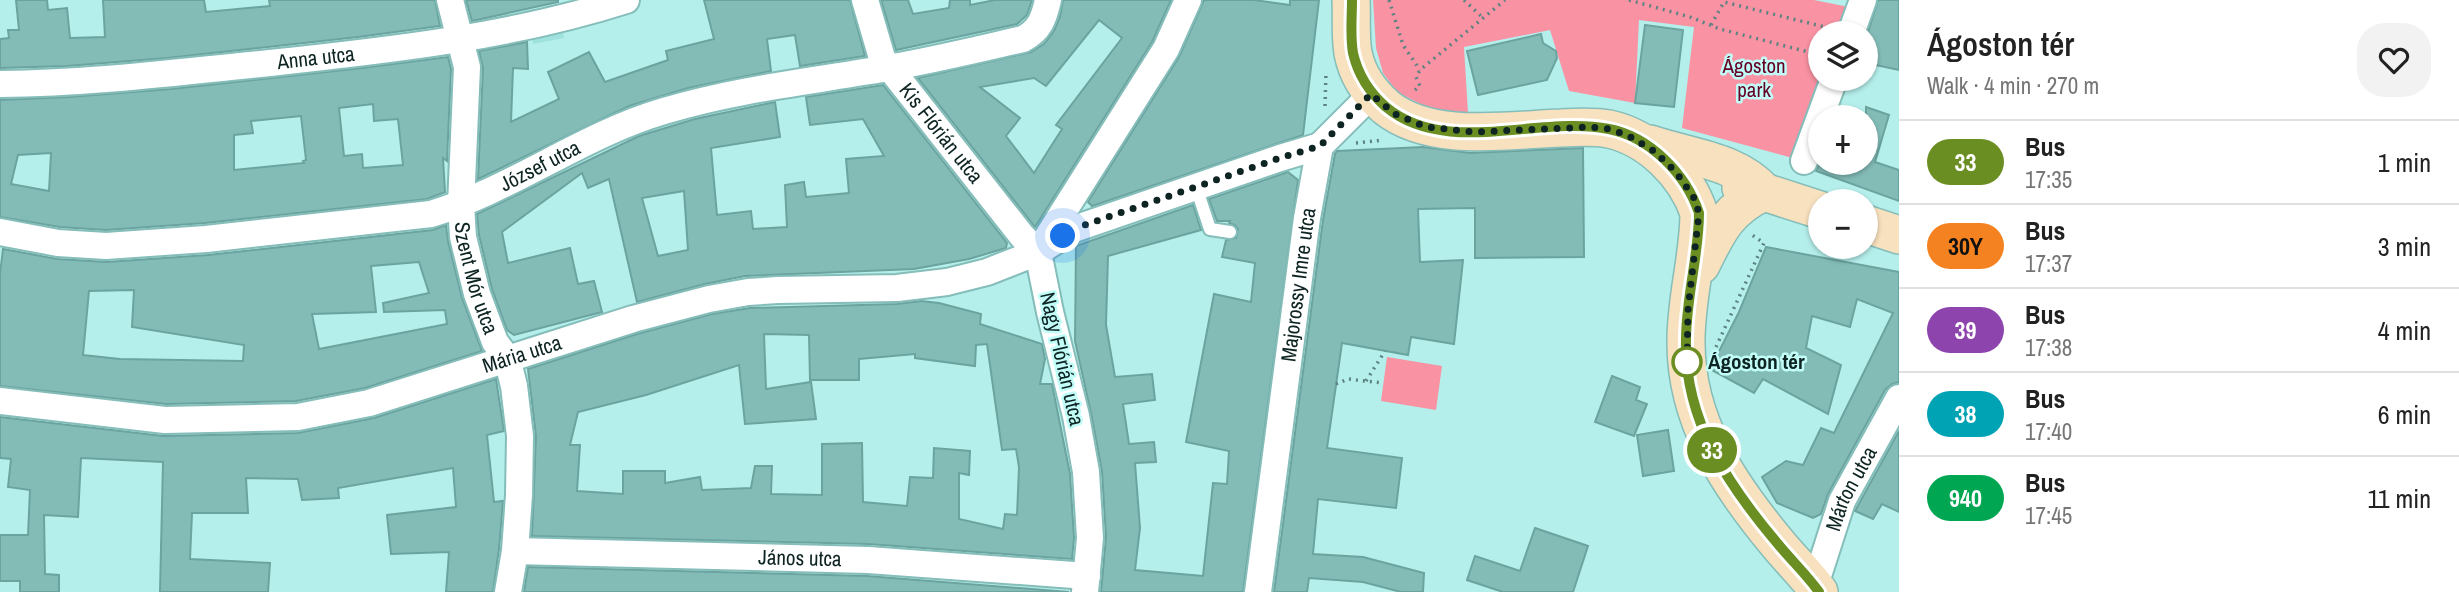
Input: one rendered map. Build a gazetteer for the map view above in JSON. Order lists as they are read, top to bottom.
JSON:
{
  "streets": {
    "street": [
      "Anna utca",
      "Kis Flórián utca",
      "József utca",
      "Szent Mór utca",
      "Majorossy Imre utca",
      "Mária utca",
      "Nagy Flórián utca",
      "Márton utca",
      "János utca"
    ]
  },
  "crossings": [
    ["Anna utca", "Szent Mór utca"],
    ["Kis Flórián utca", "József utca"],
    ["Kis Flórián utca", "Mária utca"],
    ["Kis Flórián utca", "Nagy Flórián utca"],
    ["József utca", "Szent Mór utca"],
    ["Szent Mór utca", "Mária utca"],
    ["Szent Mór utca", "János utca"],
    ["Majorossy Imre utca", "Mária utca"],
    ["Mária utca", "Nagy Flórián utca"],
    ["Nagy Flórián utca", "János utca"]
  ],
  "parks": ["Ágoston park"],
  "places": ["Ágoston tér"],
  "lines": ["bus line 33"],
  "page": {
    "on_map": "33",
    "heading": ["Ágoston tér", "Walk · 4 min · 270 m"],
    "map_buttons": ["+", "−"],
    "list": [
      {
        "mark": "33",
        "name": "Bus",
        "note": "17:35",
        "value": "1 min"
      },
      {
        "mark": "30Y",
        "name": "Bus",
        "note": "17:37",
        "value": "3 min"
      },
      {
        "mark": "39",
        "name": "Bus",
        "note": "17:38",
        "value": "4 min"
      },
      {
        "mark": "38",
        "name": "Bus",
        "note": "17:40",
        "value": "6 min"
      },
      {
        "mark": "940",
        "name": "Bus",
        "note": "17:45",
        "value": "11 min"
      }
    ]
  }
}
